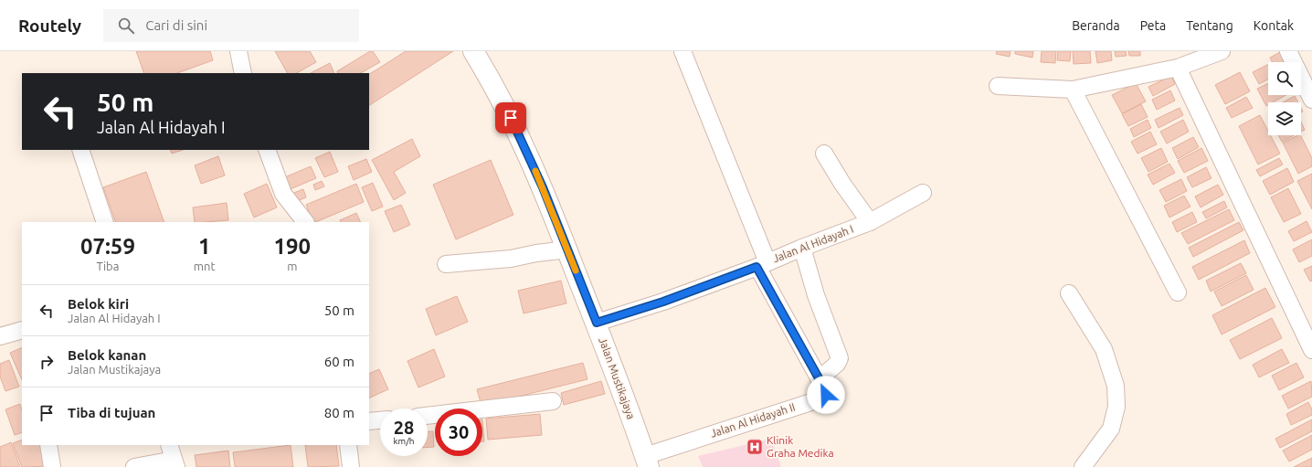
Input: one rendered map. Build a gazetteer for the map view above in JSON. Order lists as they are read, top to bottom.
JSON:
{
  "streets": {
    "main road": ["Jalan Mustikajaya"],
    "street": ["Jalan Al Hidayah I", "Jalan Al Hidayah II"]
  },
  "crossings": [
    ["Jalan Al Hidayah I", "Jalan Mustikajaya"],
    ["Jalan Al Hidayah I", "Jalan Al Hidayah II"],
    ["Jalan Mustikajaya", "Jalan Al Hidayah II"]
  ],
  "places": {
    "hospital": ["Klinik Graha Medika"]
  },
  "page": {
    "header": "Routely",
    "search": "Cari di sini",
    "nav": [
      "Beranda",
      "Peta",
      "Tentang",
      "Kontak"
    ],
    "turn": ["50 m", "Jalan Al Hidayah I"],
    "eta": [
      "07:59",
      "Tiba",
      "1",
      "mnt",
      "190",
      "m"
    ],
    "list": [
      {
        "name": "Belok kiri",
        "note": "Jalan Al Hidayah I",
        "value": "50 m"
      },
      {
        "name": "Belok kanan",
        "note": "Jalan Mustikajaya",
        "value": "60 m"
      },
      {
        "name": "Tiba di tujuan",
        "value": "80 m"
      }
    ],
    "speed": "28 km/h",
    "limit": "30"
  }
}
